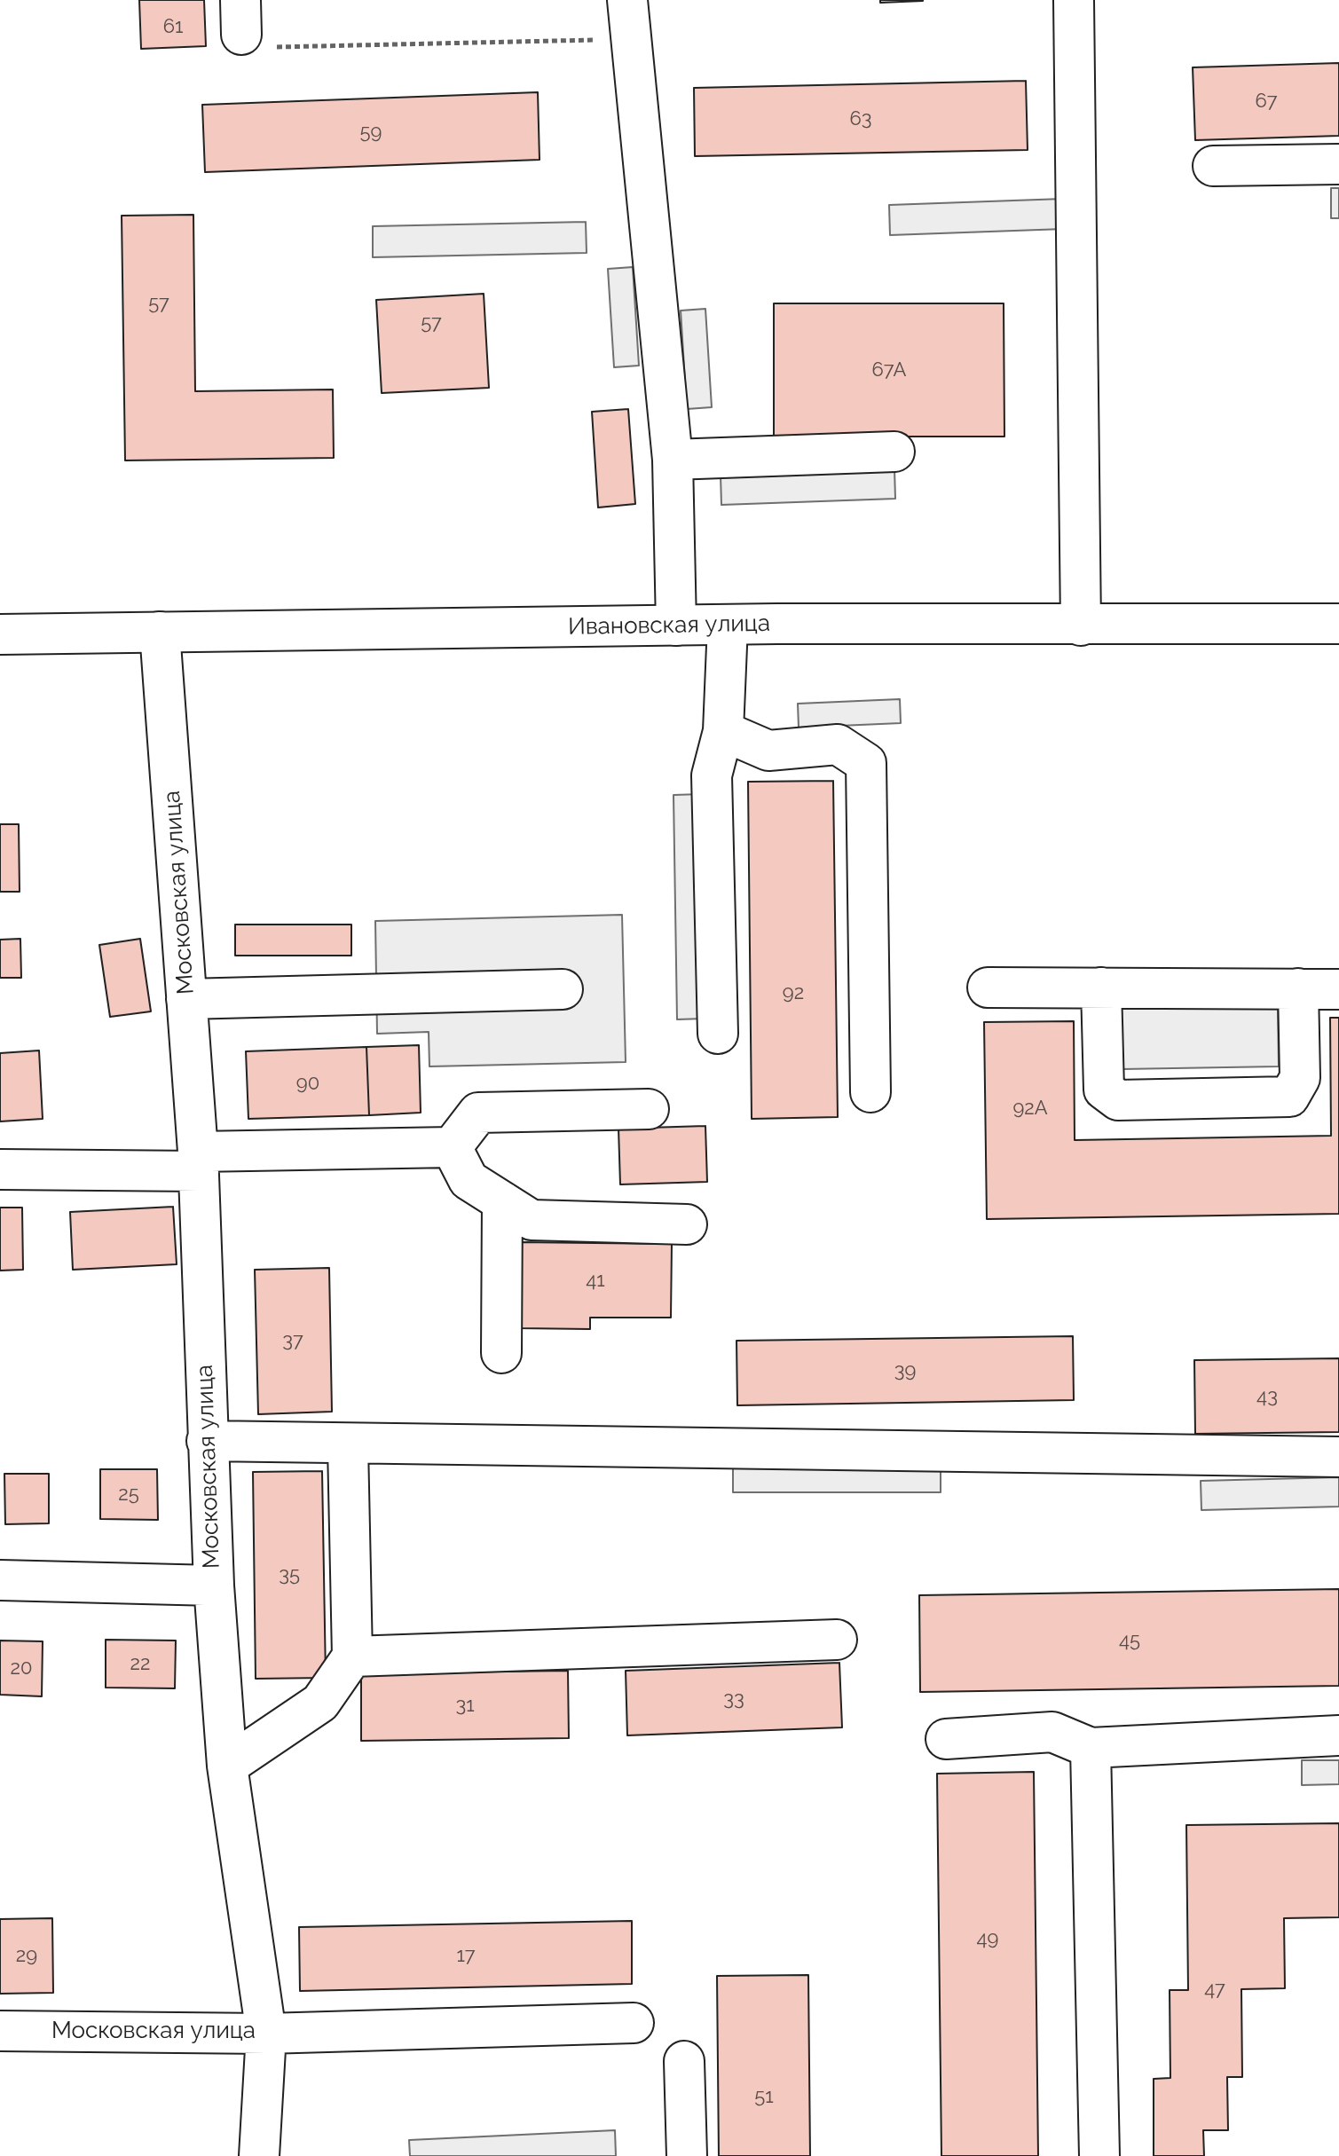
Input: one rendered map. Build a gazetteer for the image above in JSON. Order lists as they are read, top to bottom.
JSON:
{
  "streets": {
    "street": ["Ивановская улица", "Московская улица"]
  },
  "crossings": [
    ["Ивановская улица", "Московская улица"]
  ],
  "house_numbers": [
    "61",
    "67",
    "63",
    "59",
    "57",
    "57",
    "67А",
    "92",
    "90",
    "92А",
    "41",
    "37",
    "39",
    "43",
    "25",
    "35",
    "45",
    "22",
    "20",
    "33",
    "31",
    "49",
    "29",
    "17",
    "47",
    "51"
  ]
}
